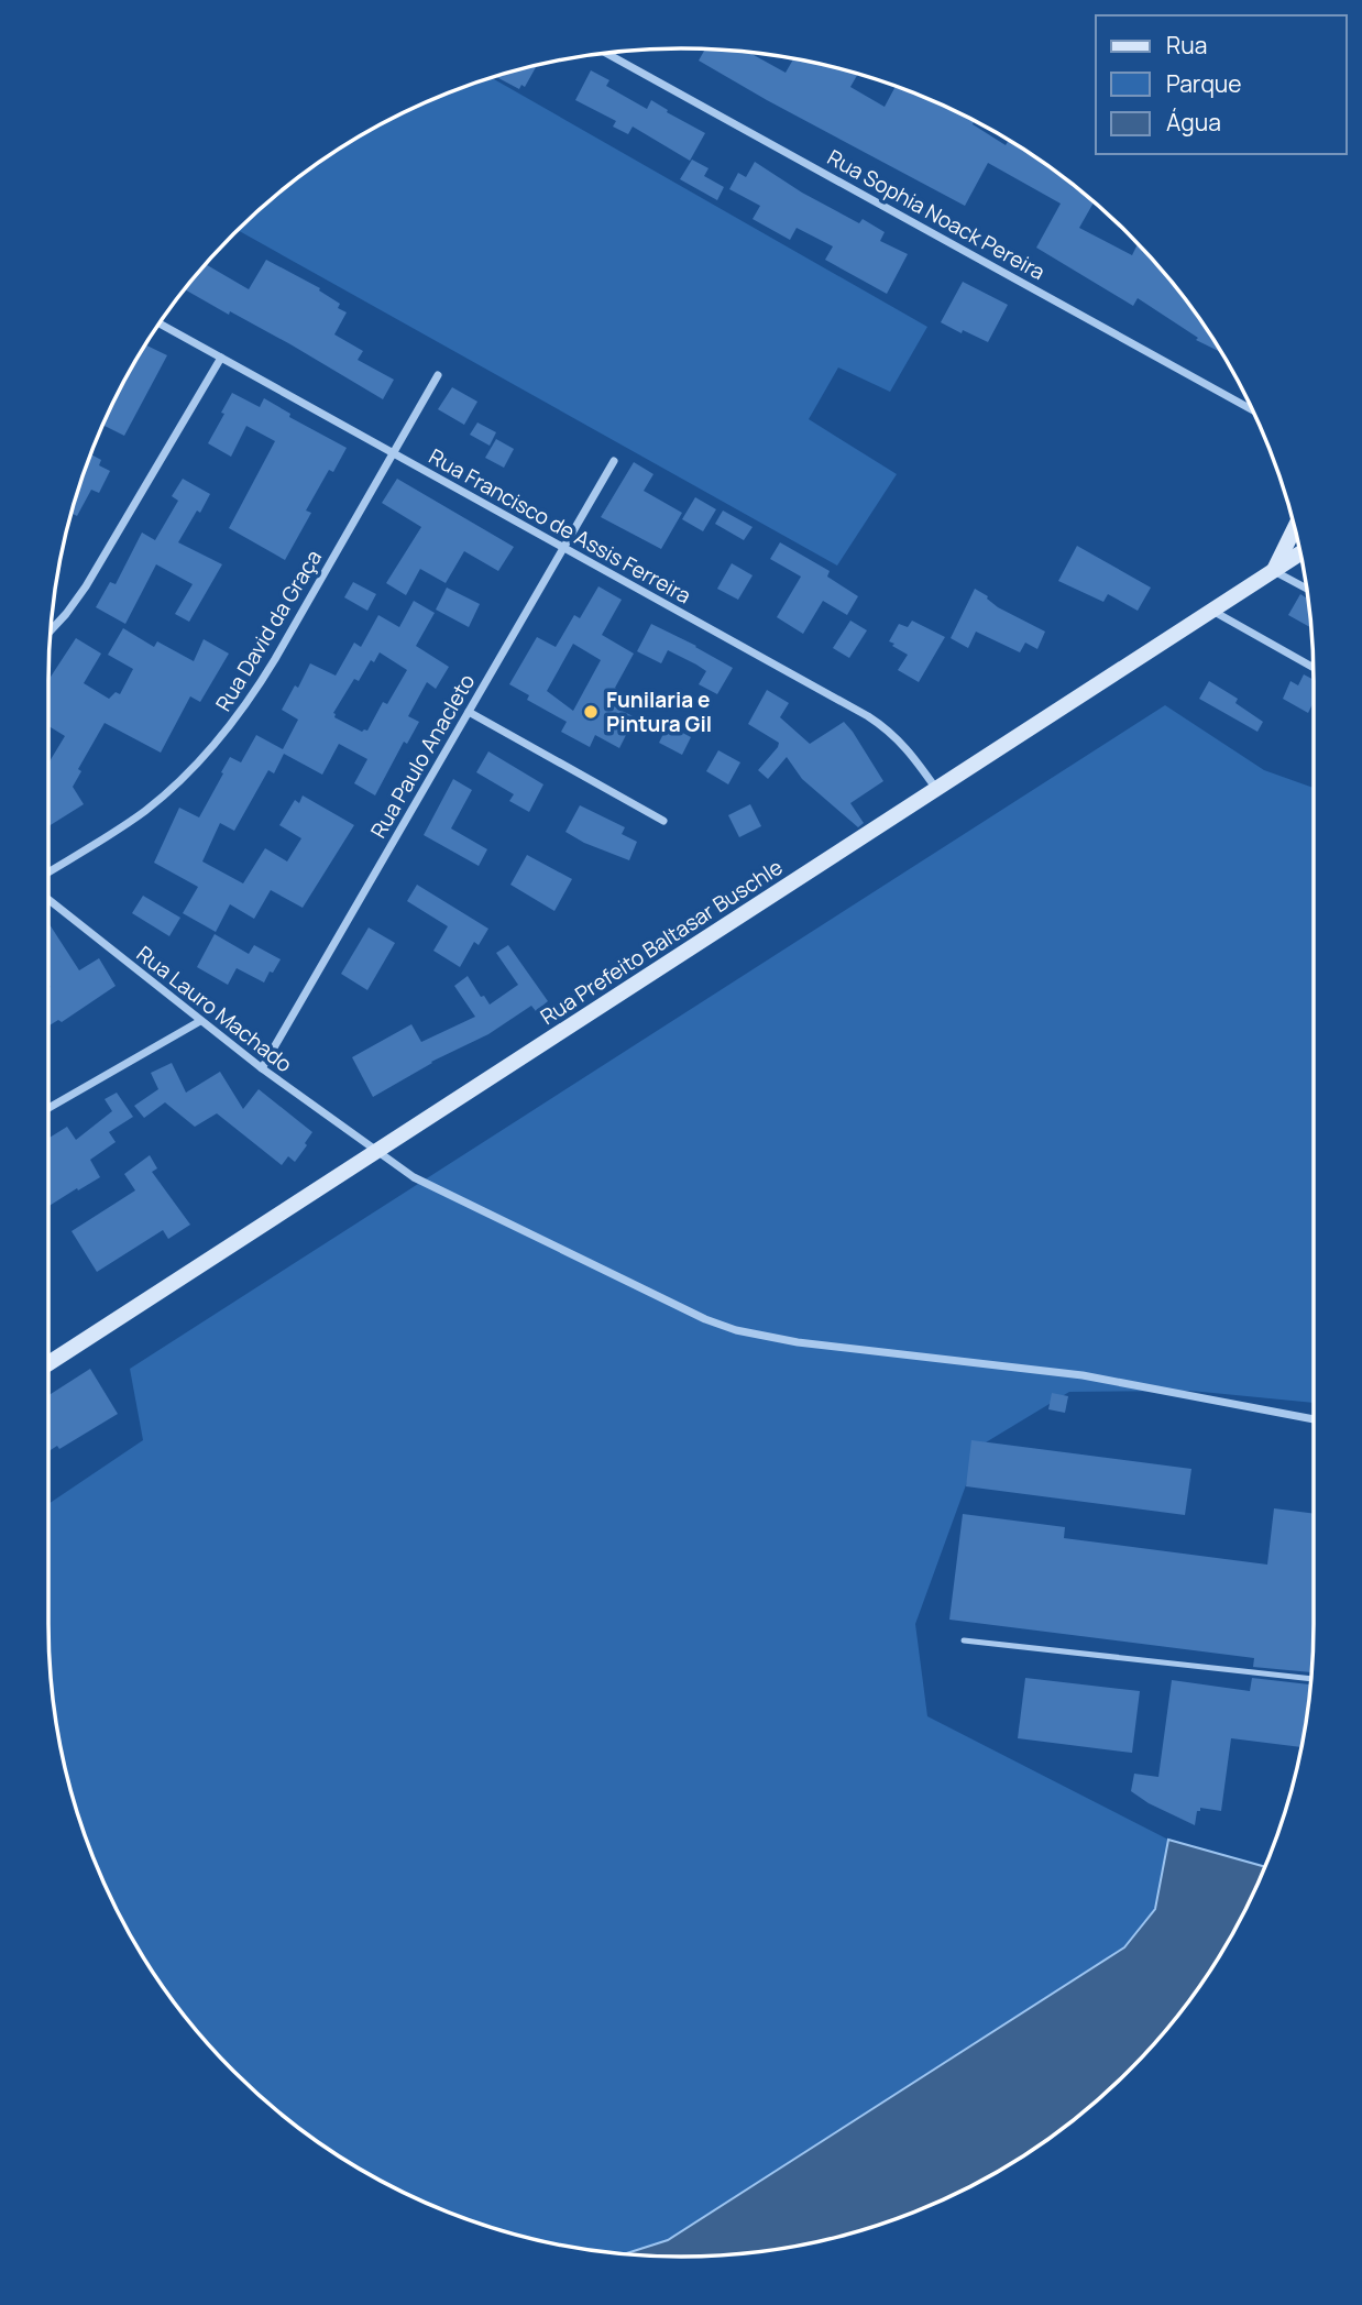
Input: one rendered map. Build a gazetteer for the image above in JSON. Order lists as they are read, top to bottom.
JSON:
{
  "streets": {
    "main road": ["Rua Prefeito Baltasar Buschle"],
    "street": [
      "Rua Sophia Noack Pereira",
      "Rua Francisco de Assis Ferreira",
      "Rua David da Graça",
      "Rua Paulo Anacleto",
      "Rua Lauro Machado"
    ]
  },
  "crossings": [
    ["Rua Francisco de Assis Ferreira", "Rua David da Graça"],
    ["Rua Francisco de Assis Ferreira", "Rua Paulo Anacleto"],
    ["Rua Francisco de Assis Ferreira", "Rua Prefeito Baltasar Buschle"],
    ["Rua Paulo Anacleto", "Rua Lauro Machado"],
    ["Rua Prefeito Baltasar Buschle", "Rua Lauro Machado"]
  ],
  "places": ["Funilaria e Pintura Gil"],
  "legend": ["Rua", "Parque", "Água"]
}
